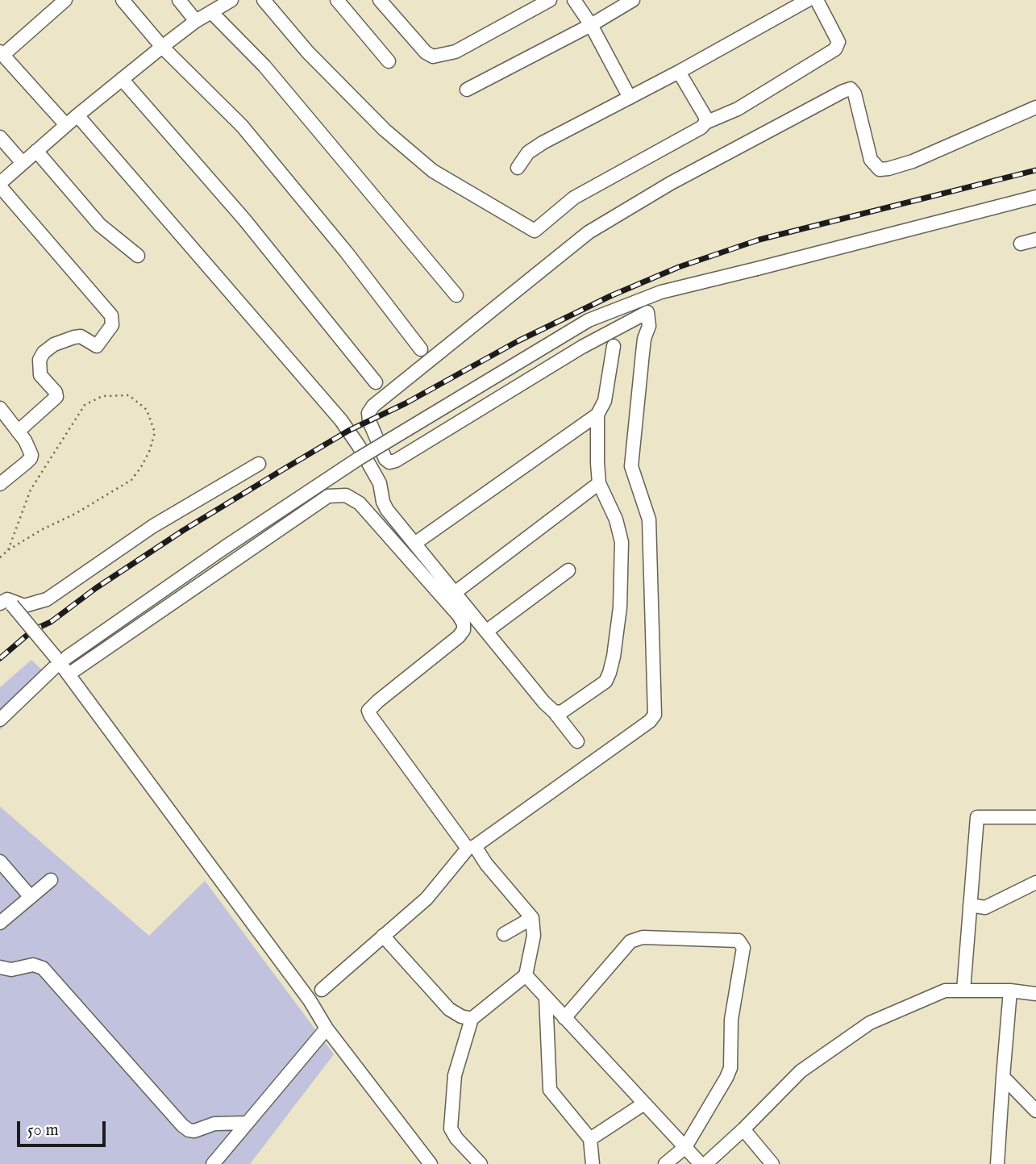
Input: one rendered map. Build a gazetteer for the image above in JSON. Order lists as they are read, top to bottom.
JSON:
{
  "scale_bar": "50 m"
}
